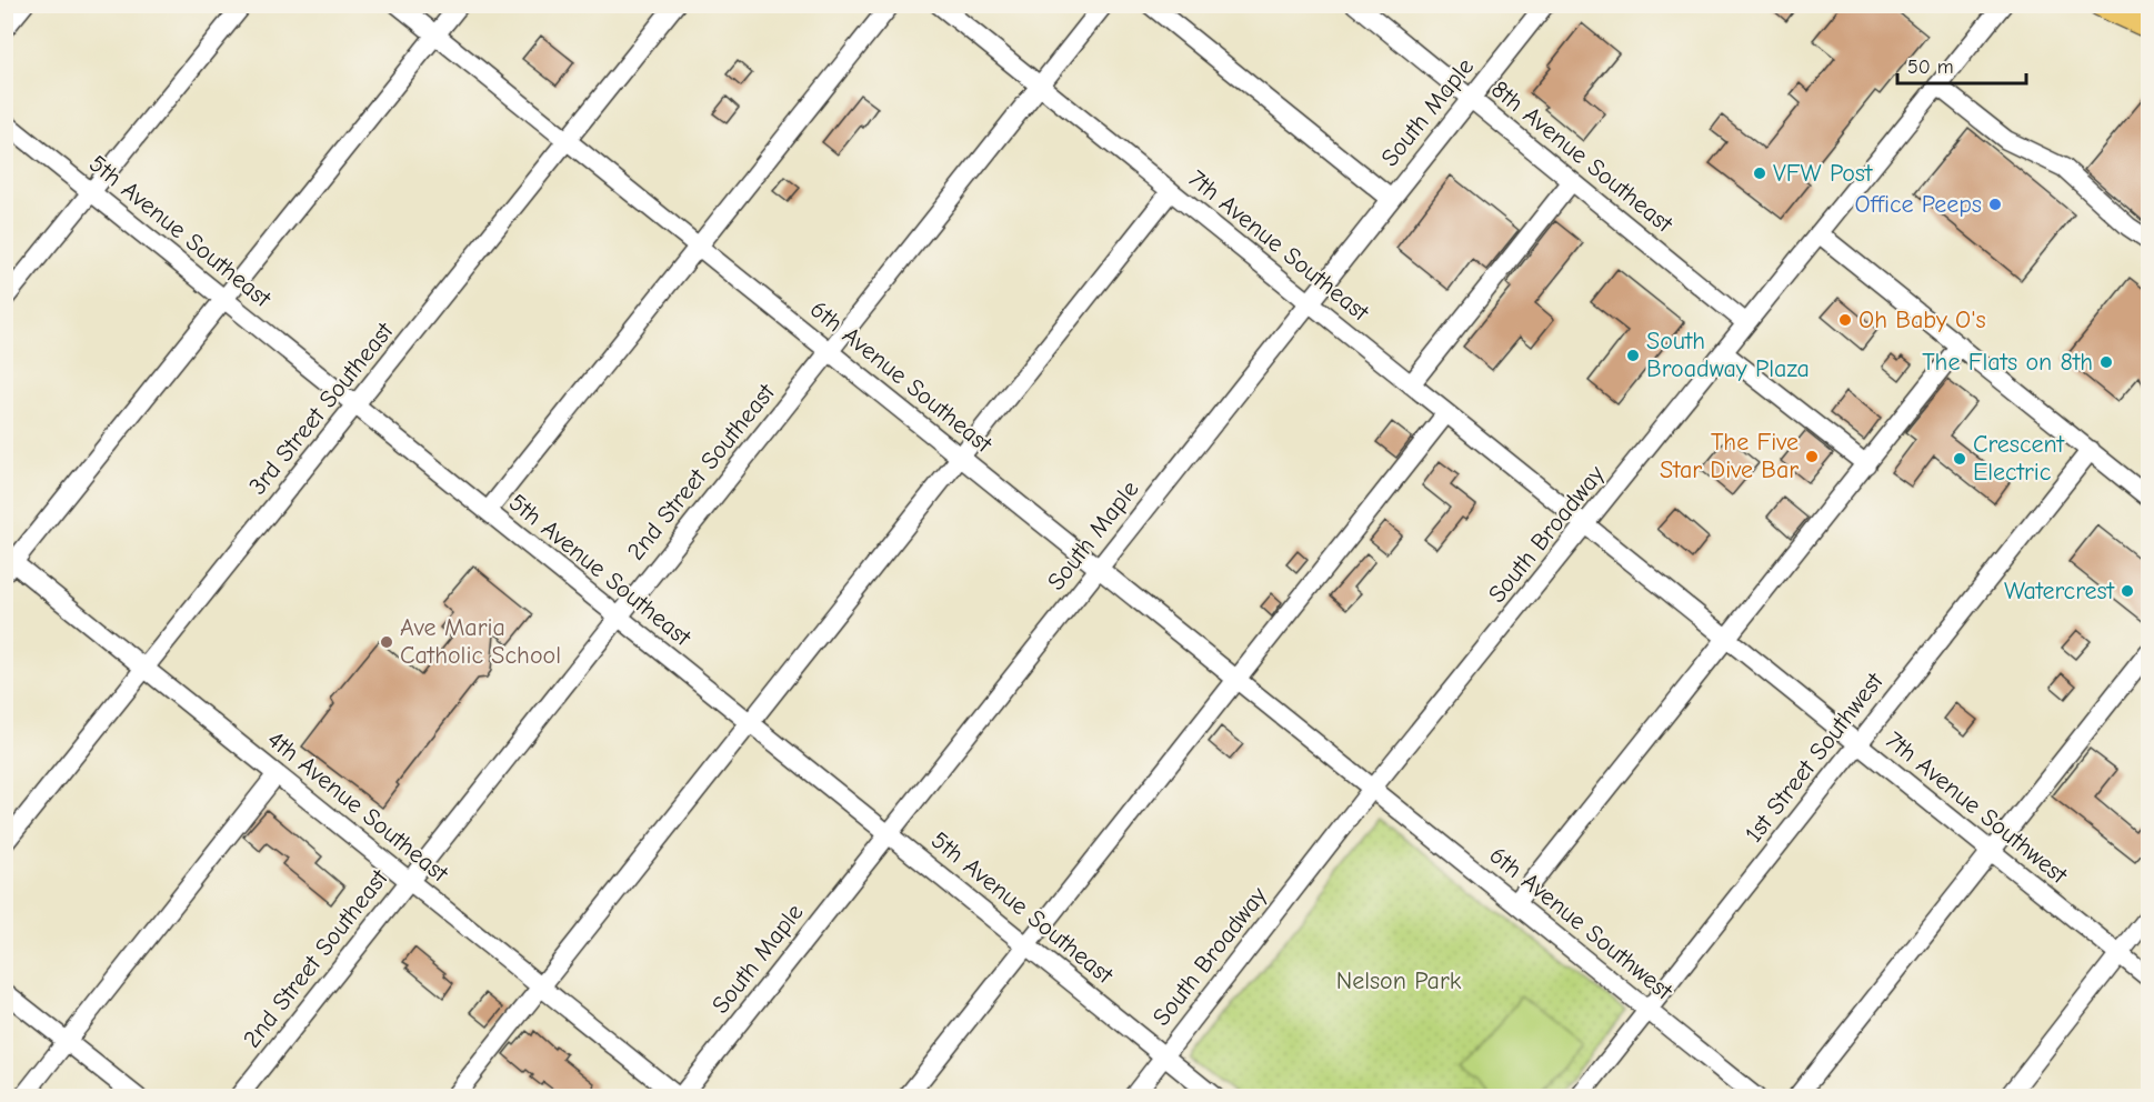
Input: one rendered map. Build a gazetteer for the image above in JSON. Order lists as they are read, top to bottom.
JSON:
{
  "streets": {
    "street": [
      "South Maple",
      "8th Avenue Southeast",
      "5th Avenue Southeast",
      "7th Avenue Southeast",
      "6th Avenue Southeast",
      "3rd Street Southeast",
      "2nd Street Southeast",
      "South Broadway",
      "1st Street Southwest",
      "4th Avenue Southeast",
      "7th Avenue Southwest",
      "6th Avenue Southwest"
    ]
  },
  "crossings": [
    ["South Maple", "8th Avenue Southeast"],
    ["South Maple", "5th Avenue Southeast"],
    ["South Maple", "7th Avenue Southeast"],
    ["South Maple", "6th Avenue Southeast"],
    ["South Maple", "4th Avenue Southeast"],
    ["8th Avenue Southeast", "South Broadway"],
    ["5th Avenue Southeast", "3rd Street Southeast"],
    ["5th Avenue Southeast", "2nd Street Southeast"],
    ["5th Avenue Southeast", "South Broadway"],
    ["7th Avenue Southeast", "2nd Street Southeast"],
    ["7th Avenue Southeast", "South Broadway"],
    ["7th Avenue Southeast", "7th Avenue Southwest"],
    ["6th Avenue Southeast", "3rd Street Southeast"],
    ["6th Avenue Southeast", "2nd Street Southeast"],
    ["6th Avenue Southeast", "South Broadway"],
    ["6th Avenue Southeast", "6th Avenue Southwest"],
    ["3rd Street Southeast", "4th Avenue Southeast"],
    ["2nd Street Southeast", "4th Avenue Southeast"],
    ["South Broadway", "7th Avenue Southwest"],
    ["South Broadway", "6th Avenue Southwest"],
    ["1st Street Southwest", "7th Avenue Southwest"],
    ["1st Street Southwest", "6th Avenue Southwest"]
  ],
  "parks": ["Nelson Park"],
  "places": [
    "VFW Post",
    "Office Peeps",
    "Oh Baby O's",
    "South Broadway Plaza",
    "The Flats on 8th",
    "The Five Star Dive Bar",
    "Crescent Electric",
    "Watercrest",
    "Ave Maria Catholic School"
  ],
  "scale_bar": "50 m"
}
